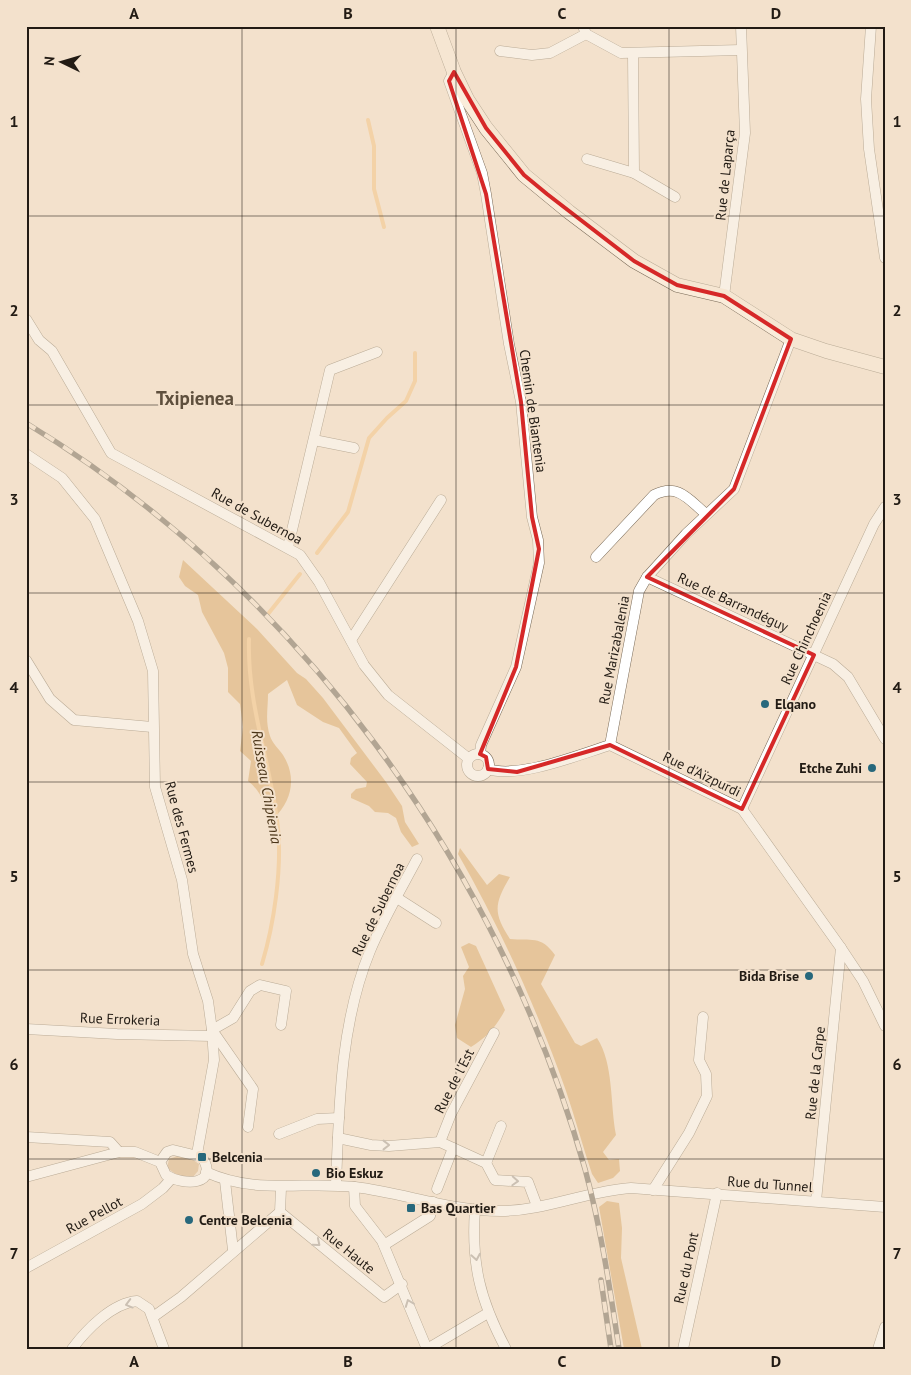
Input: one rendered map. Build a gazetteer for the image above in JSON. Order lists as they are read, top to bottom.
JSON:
{
  "streets": {
    "street": [
      "Rue de Laparça",
      "Chemin de Biantenia",
      "Rue de Subernoa",
      "Rue de Barrandéguy",
      "Rue Chinchoenia",
      "Rue Marizabalenia",
      "Rue d'Aïzpurdi",
      "Rue des Fermes",
      "Rue Errokeria",
      "Rue de la Carpe",
      "Rue de l'Est",
      "Rue du Tunnel",
      "Rue Pellot",
      "Rue Haute",
      "Rue du Pont"
    ]
  },
  "crossings": [
    ["Chemin de Biantenia", "Rue de Subernoa"],
    ["Rue de Barrandéguy", "Rue Chinchoenia"],
    ["Rue de Barrandéguy", "Rue Marizabalenia"],
    ["Rue Chinchoenia", "Rue d'Aïzpurdi"],
    ["Rue Marizabalenia", "Rue d'Aïzpurdi"],
    ["Rue d'Aïzpurdi", "Rue de la Carpe"],
    ["Rue des Fermes", "Rue Errokeria"],
    ["Rue des Fermes", "Rue Pellot"],
    ["Rue de la Carpe", "Rue du Tunnel"],
    ["Rue du Tunnel", "Rue du Pont"]
  ],
  "districts": ["Txipienea"],
  "water": ["Ruisseau Chipienia"],
  "places": {
    "other": [
      "Elqano",
      "Etche Zuhi",
      "Bida Brise",
      "Bio Eskuz",
      "Centre Belcenia"
    ],
    "transit": ["Belcenia", "Bas Quartier"]
  },
  "north": "left",
  "grid": {
    "columns": [
      "A",
      "B",
      "C",
      "D"
    ],
    "rows": [
      "1",
      "2",
      "3",
      "4",
      "5",
      "6",
      "7"
    ]
  }
}
